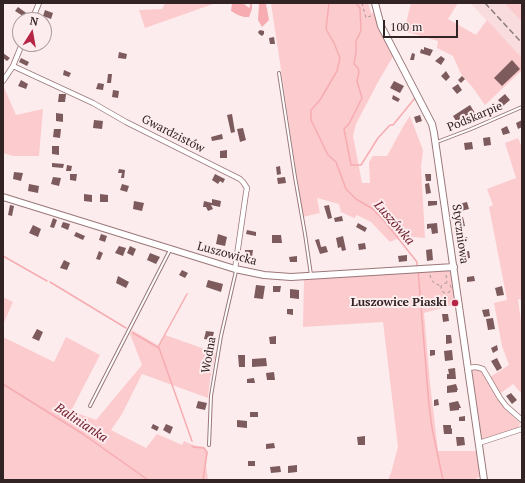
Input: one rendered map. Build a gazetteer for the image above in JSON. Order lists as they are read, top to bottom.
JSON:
{
  "streets": {
    "street": ["Gwardzistów", "Styczniowa", "Luszowicka"],
    "lane": ["Podskarpie", "Wodna"]
  },
  "crossings": [
    ["Podskarpie", "Styczniowa"],
    ["Gwardzistów", "Luszowicka"],
    ["Gwardzistów", "Wodna"],
    ["Styczniowa", "Luszowicka"],
    ["Luszowicka", "Wodna"]
  ],
  "water": ["Luszówka", "Balinianka"],
  "places": ["Luszowice Piaski"],
  "scale_bar": "100 m",
  "north": "top"
}
